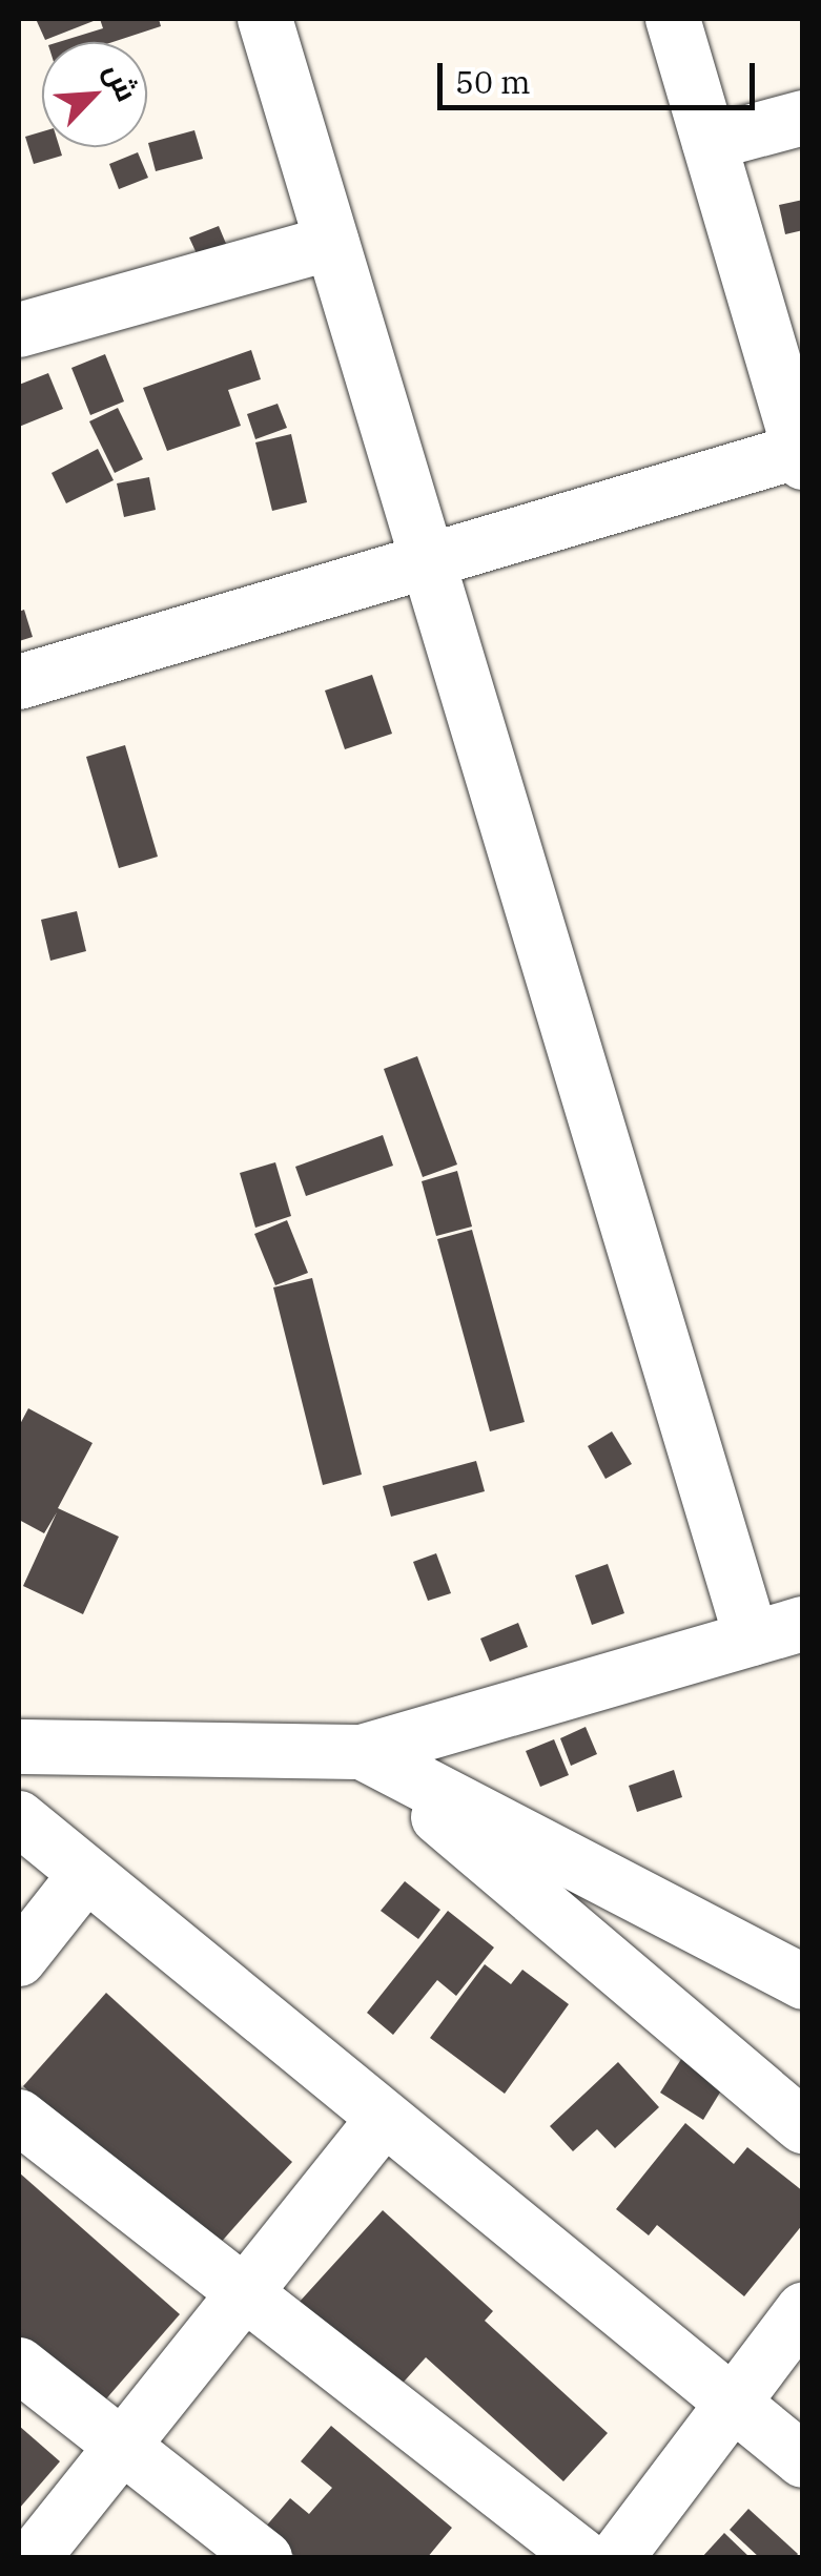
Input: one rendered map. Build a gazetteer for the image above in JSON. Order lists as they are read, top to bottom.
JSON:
{
  "scale_bar": "50 m",
  "north": "top right"
}
